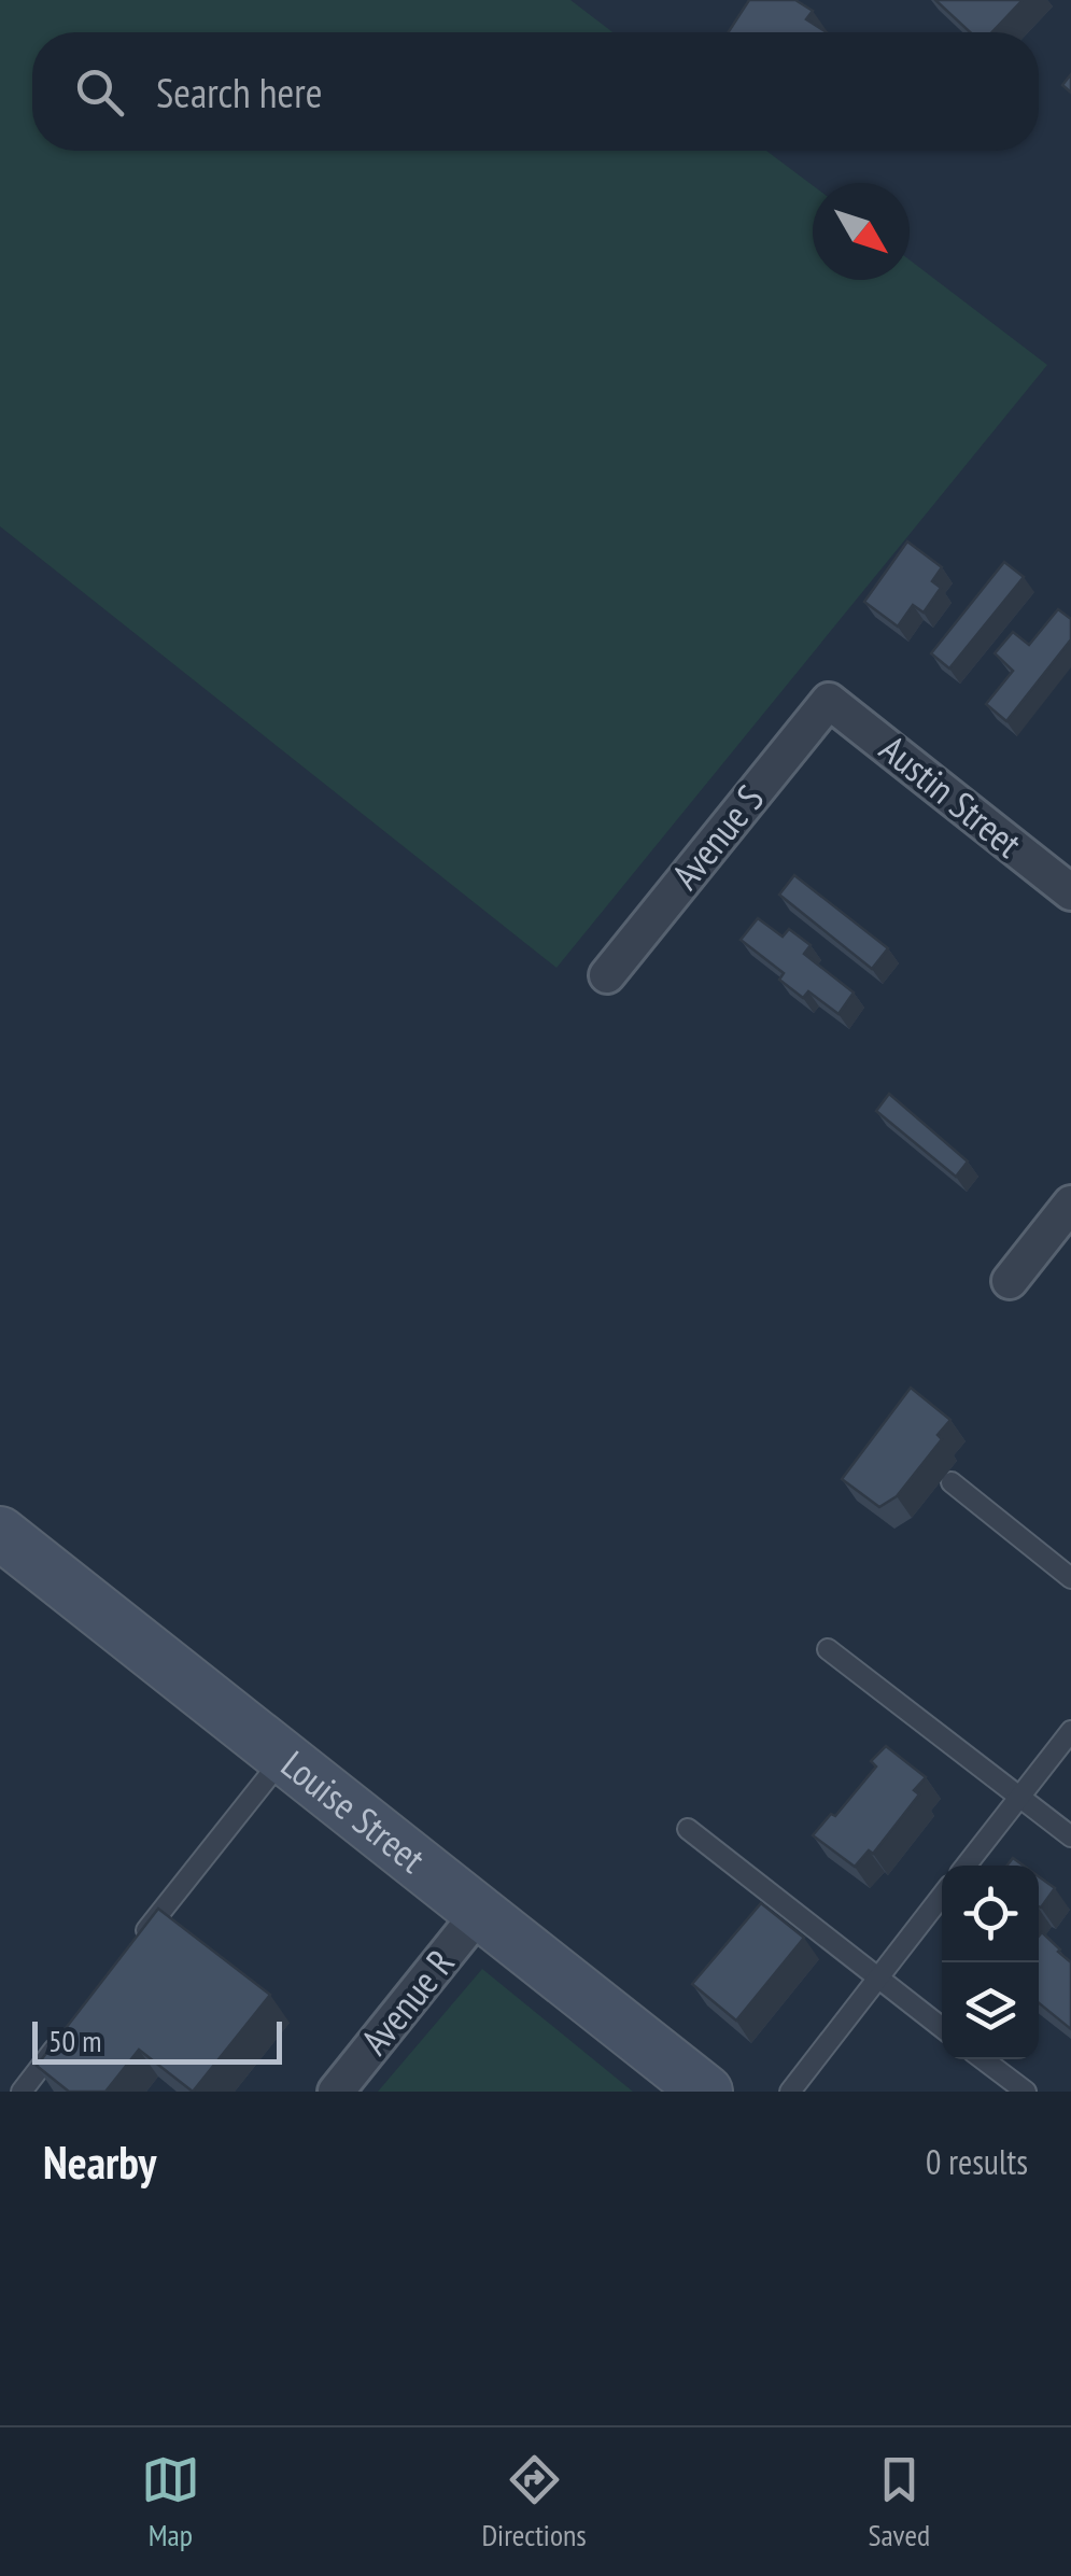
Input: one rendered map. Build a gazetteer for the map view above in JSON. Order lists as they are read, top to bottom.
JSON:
{
  "streets": {
    "street": [
      "Austin Street",
      "Avenue S",
      "Louise Street",
      "Avenue R"
    ]
  },
  "crossings": [
    ["Austin Street", "Avenue S"],
    ["Louise Street", "Avenue R"]
  ],
  "scale_bar": "50 m",
  "north": "bottom right",
  "page": {
    "search": "Search here",
    "scale": "50 m",
    "heading": ["Nearby", "0 results"],
    "nav": ["Map", "Directions", "Saved"]
  }
}
